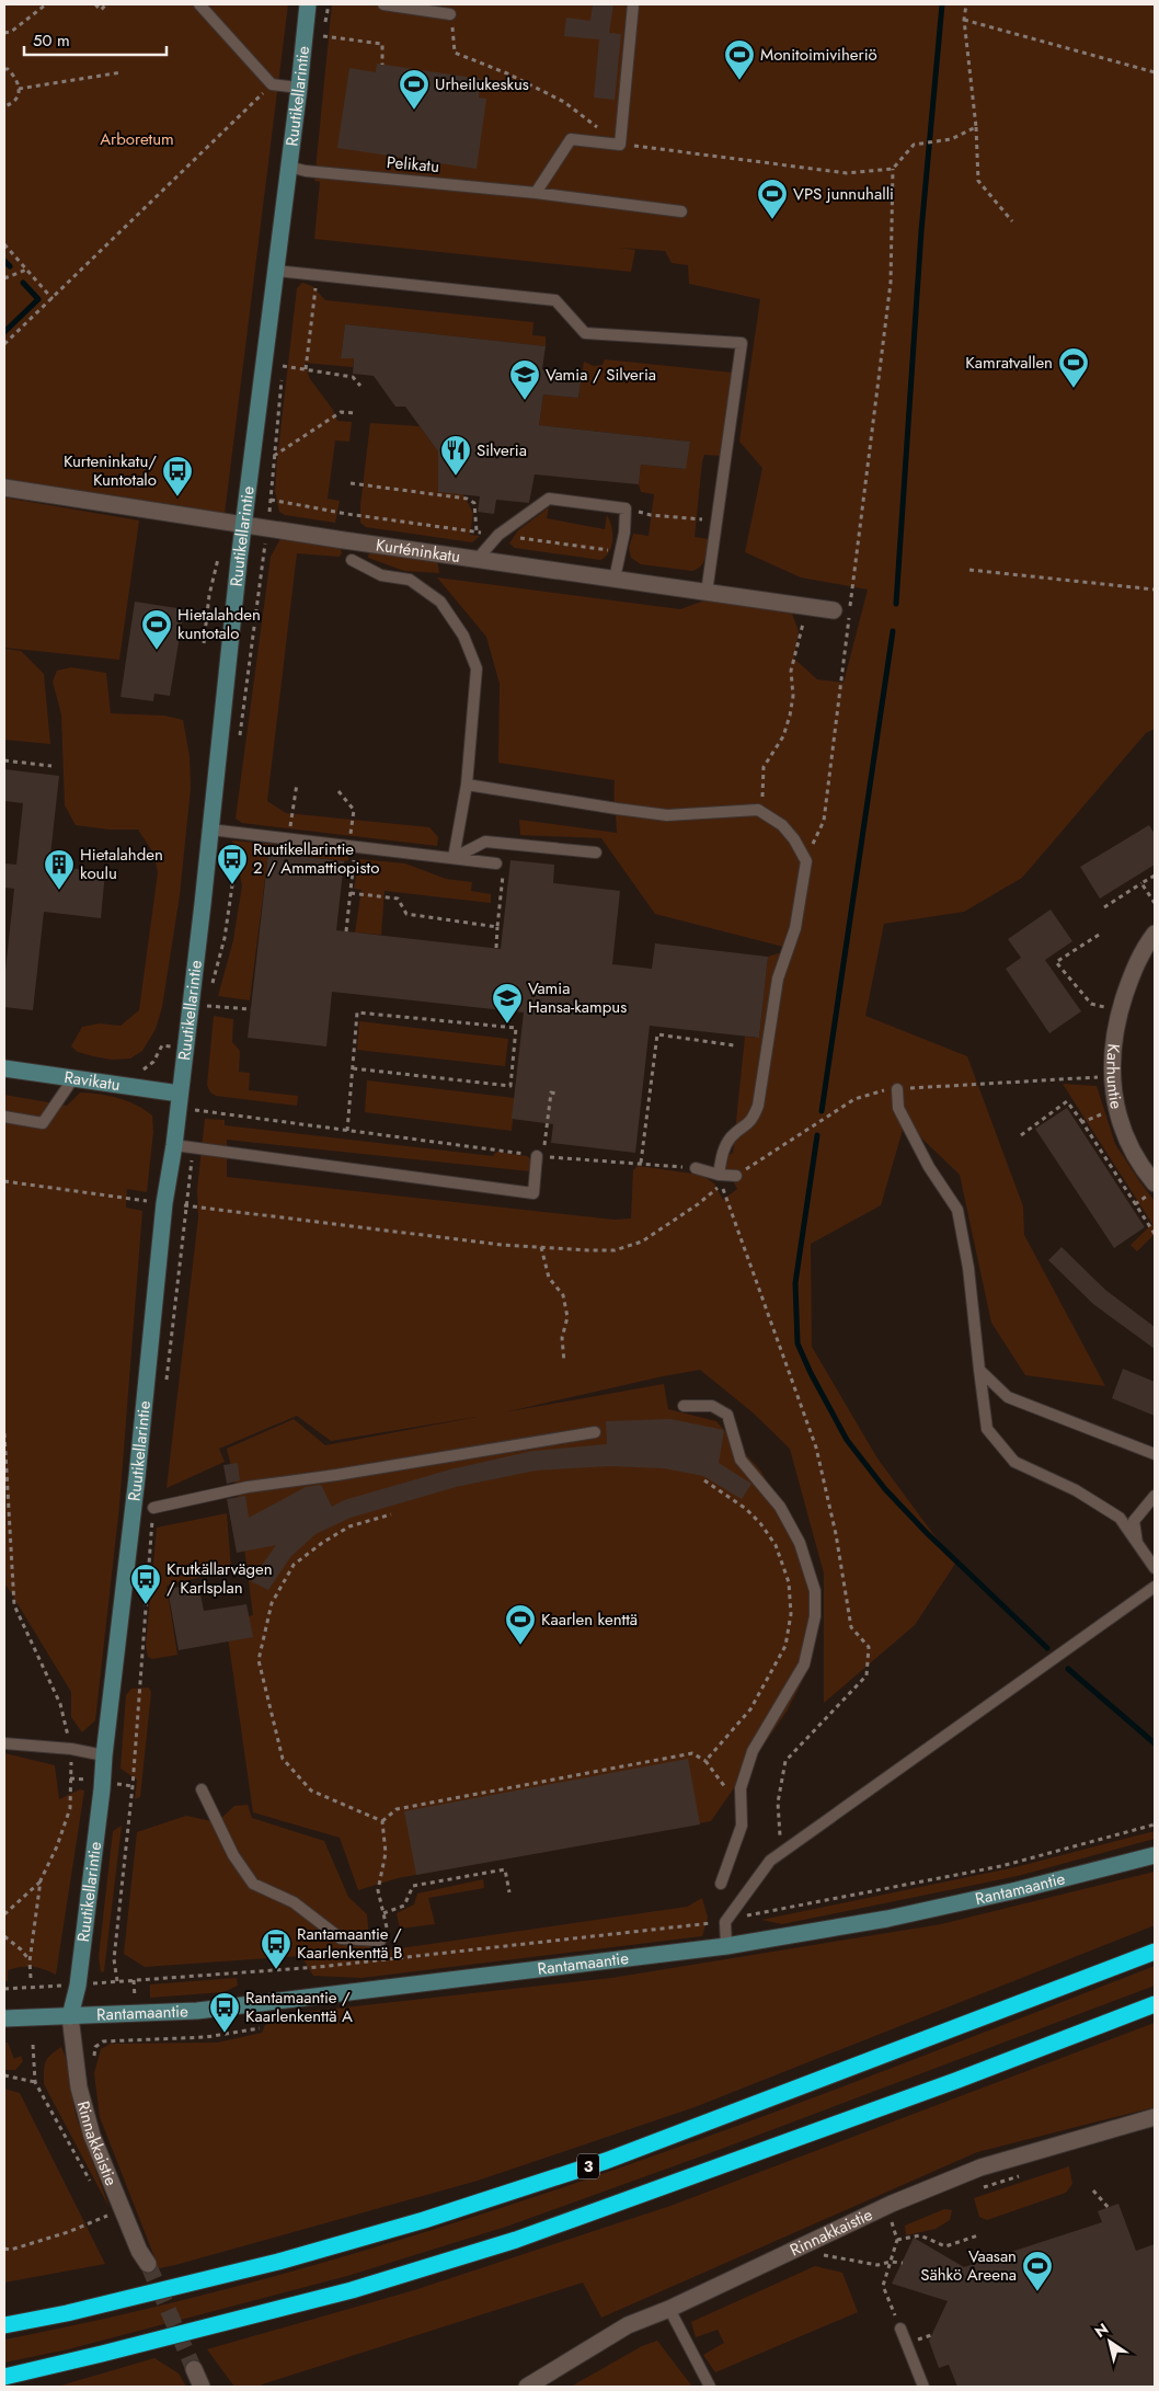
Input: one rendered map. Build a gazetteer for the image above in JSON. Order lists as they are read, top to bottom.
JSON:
{
  "streets": {
    "highway": ["3"],
    "main road": ["Ruutikellarintie", "Ravikatu", "Rantamaantie"],
    "street": ["Kurténinkatu", "Karhuntie", "Rinnakkaistie"],
    "lane": ["Pelikatu"]
  },
  "crossings": [
    ["Ruutikellarintie", "Pelikatu"],
    ["Ruutikellarintie", "Kurténinkatu"],
    ["Ruutikellarintie", "Ravikatu"],
    ["Ruutikellarintie", "Rantamaantie"],
    ["Ruutikellarintie", "Rinnakkaistie"],
    ["Rantamaantie", "Rinnakkaistie"]
  ],
  "parks": ["Arboretum"],
  "places": {
    "sports": [
      "Monitoimiviheriö",
      "Urheilukeskus",
      "VPS junnuhalli",
      "Kamratvallen",
      "Hietalahden kuntotalo",
      "Kaarlen kenttä",
      "Vaasan Sähkö Areena"
    ],
    "school or university": ["Vamia / Silveria", "Vamia Hansa-kampus"],
    "restaurant": ["Silveria"],
    "bus stop": [
      "Kurteninkatu/ Kuntotalo",
      "Ruutikellarintie 2 / Ammattiopisto",
      "Krutkällarvägen / Karlsplan",
      "Rantamaantie / Kaarlenkenttä B",
      "Rantamaantie / Kaarlenkenttä A"
    ],
    "building": ["Hietalahden koulu"]
  },
  "scale_bar": "50 m",
  "north": "top left"
}
